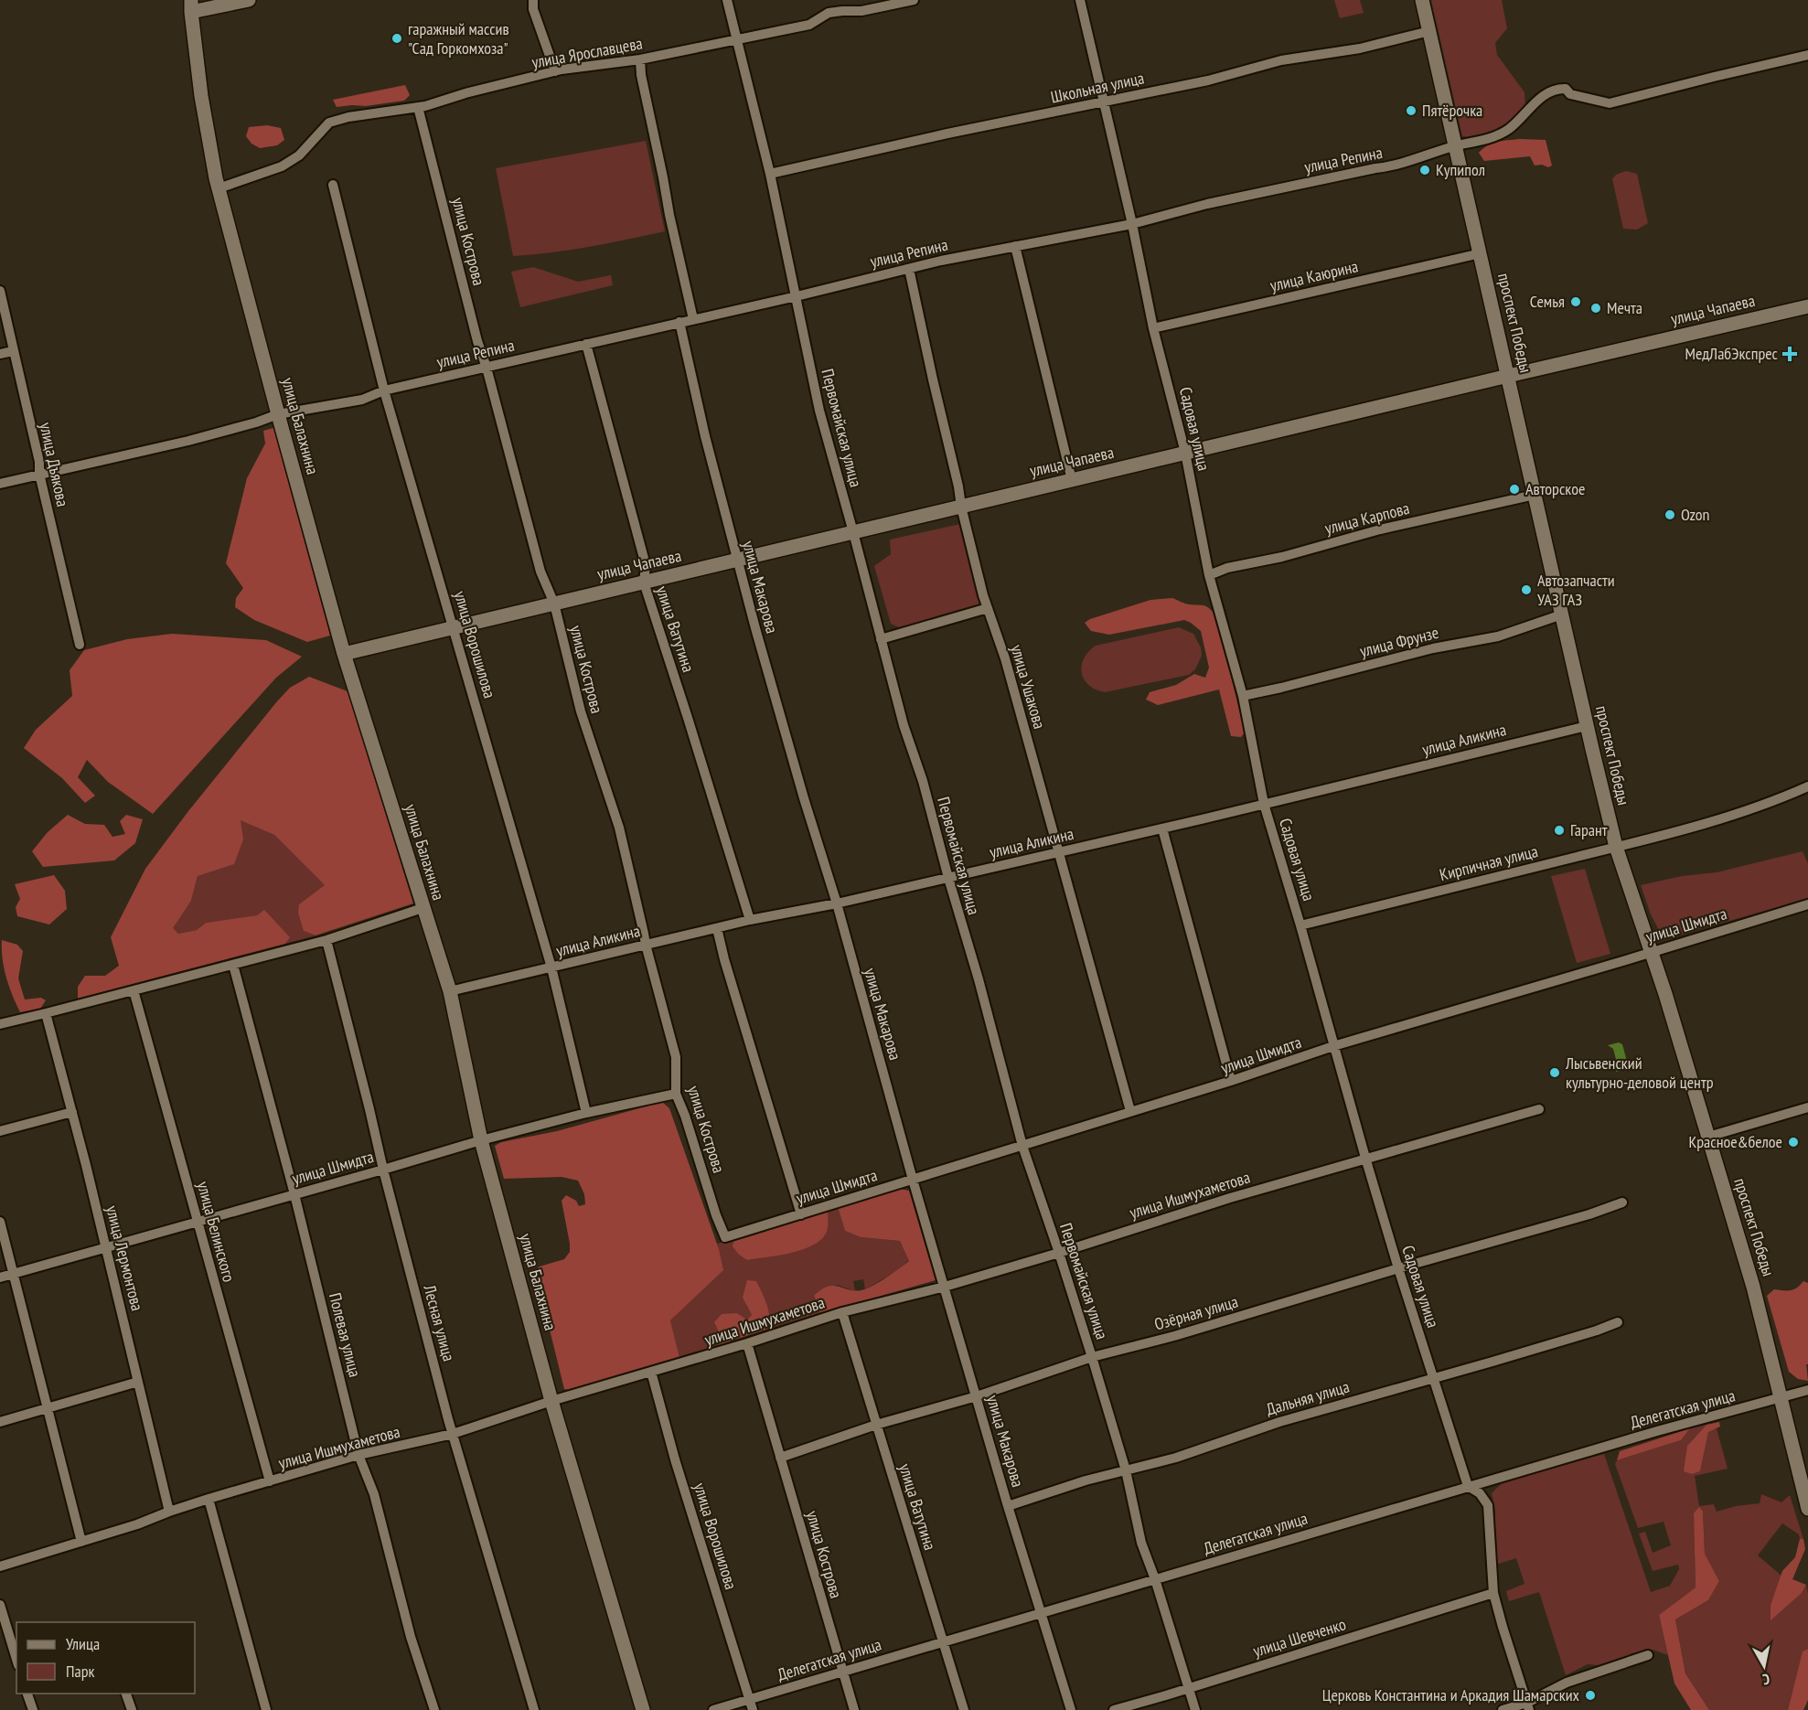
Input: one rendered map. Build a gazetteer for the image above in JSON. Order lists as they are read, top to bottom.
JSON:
{
  "streets": {
    "street": [
      "улица Ярославцева",
      "Школьная улица",
      "улица Репина",
      "улица Кострова",
      "улица Каюрина",
      "улица Чапаева",
      "проспект Победы",
      "улица Балахнина",
      "Первомайская улица",
      "Садовая улица",
      "улица Дъякова",
      "улица Карпова",
      "улица Макарова",
      "улица Ватутина",
      "улица Фрунзе",
      "улица Ворошилова",
      "улица Ушакова",
      "улица Аликина",
      "Кирпичная улица",
      "улица Шмидта",
      "улица Ишмухаметова",
      "улица Белинского",
      "улица Лермонтова",
      "Озёрная улица",
      "Лесная улица",
      "Полевая улица",
      "Дальняя улица",
      "Делегатская улица",
      "улица Шевченко"
    ]
  },
  "crossings": [
    ["улица Ярославцева", "улица Кострова"],
    ["улица Ярославцева", "улица Балахнина"],
    ["улица Ярославцева", "Первомайская улица"],
    ["Школьная улица", "проспект Победы"],
    ["Школьная улица", "Первомайская улица"],
    ["Школьная улица", "Садовая улица"],
    ["улица Репина", "улица Кострова"],
    ["улица Репина", "проспект Победы"],
    ["улица Репина", "улица Балахнина"],
    ["улица Репина", "Первомайская улица"],
    ["улица Репина", "Садовая улица"],
    ["улица Репина", "улица Дъякова"],
    ["улица Репина", "улица Макарова"],
    ["улица Репина", "улица Ватутина"],
    ["улица Репина", "улица Ворошилова"],
    ["улица Репина", "улица Ушакова"],
    ["улица Кострова", "улица Чапаева"],
    ["улица Кострова", "улица Аликина"],
    ["улица Кострова", "улица Шмидта"],
    ["улица Кострова", "улица Ишмухаметова"],
    ["улица Кострова", "Озёрная улица"],
    ["улица Кострова", "Делегатская улица"],
    ["улица Каюрина", "проспект Победы"],
    ["улица Каюрина", "Садовая улица"],
    ["улица Чапаева", "проспект Победы"],
    ["улица Чапаева", "улица Балахнина"],
    ["улица Чапаева", "Первомайская улица"],
    ["улица Чапаева", "Садовая улица"],
    ["улица Чапаева", "улица Макарова"],
    ["улица Чапаева", "улица Ватутина"],
    ["улица Чапаева", "улица Ворошилова"],
    ["улица Чапаева", "улица Ушакова"],
    ["проспект Победы", "улица Карпова"],
    ["проспект Победы", "улица Фрунзе"],
    ["проспект Победы", "улица Аликина"],
    ["проспект Победы", "Кирпичная улица"],
    ["проспект Победы", "улица Шмидта"],
    ["проспект Победы", "Делегатская улица"],
    ["улица Балахнина", "улица Аликина"],
    ["улица Балахнина", "улица Шмидта"],
    ["улица Балахнина", "улица Ишмухаметова"],
    ["Первомайская улица", "улица Аликина"],
    ["Первомайская улица", "улица Шмидта"],
    ["Первомайская улица", "улица Ишмухаметова"],
    ["Первомайская улица", "Озёрная улица"],
    ["Первомайская улица", "Дальняя улица"],
    ["Первомайская улица", "Делегатская улица"],
    ["Первомайская улица", "улица Шевченко"],
    ["Садовая улица", "улица Карпова"],
    ["Садовая улица", "улица Фрунзе"],
    ["Садовая улица", "улица Аликина"],
    ["Садовая улица", "Кирпичная улица"],
    ["Садовая улица", "улица Шмидта"],
    ["Садовая улица", "улица Ишмухаметова"],
    ["Садовая улица", "Озёрная улица"],
    ["Садовая улица", "Дальняя улица"],
    ["Садовая улица", "Делегатская улица"],
    ["Садовая улица", "улица Шевченко"],
    ["улица Макарова", "улица Аликина"],
    ["улица Макарова", "улица Шмидта"],
    ["улица Макарова", "улица Ишмухаметова"],
    ["улица Макарова", "Озёрная улица"],
    ["улица Макарова", "Дальняя улица"],
    ["улица Макарова", "Делегатская улица"],
    ["улица Ватутина", "улица Аликина"],
    ["улица Ватутина", "улица Ишмухаметова"],
    ["улица Ватутина", "Озёрная улица"],
    ["улица Ватутина", "Делегатская улица"],
    ["улица Ворошилова", "улица Аликина"],
    ["улица Ворошилова", "улица Шмидта"],
    ["улица Ворошилова", "улица Ишмухаметова"],
    ["улица Ворошилова", "Делегатская улица"],
    ["улица Ушакова", "улица Аликина"],
    ["улица Ушакова", "улица Шмидта"],
    ["улица Шмидта", "улица Белинского"],
    ["улица Шмидта", "улица Лермонтова"],
    ["улица Шмидта", "Лесная улица"],
    ["улица Шмидта", "Полевая улица"],
    ["улица Ишмухаметова", "улица Белинского"],
    ["улица Ишмухаметова", "улица Лермонтова"],
    ["улица Ишмухаметова", "Лесная улица"],
    ["улица Ишмухаметова", "Полевая улица"]
  ],
  "places": {
    "other": [
      "гаражный массив \"Сад Горкомхоза\"",
      "Пятёрочка",
      "Купипол",
      "Семья",
      "Мечта",
      "Авторское",
      "Ozon",
      "Автозапчасти УАЗ ГАЗ",
      "Гарант",
      "Лысьвенский культурно-деловой центр",
      "Красное&белое",
      "Церковь Константина и Аркадия Шамарских"
    ],
    "health": ["МедЛабЭкспрес"]
  },
  "legend": ["Улица", "Парк"],
  "north": "bottom"
}
